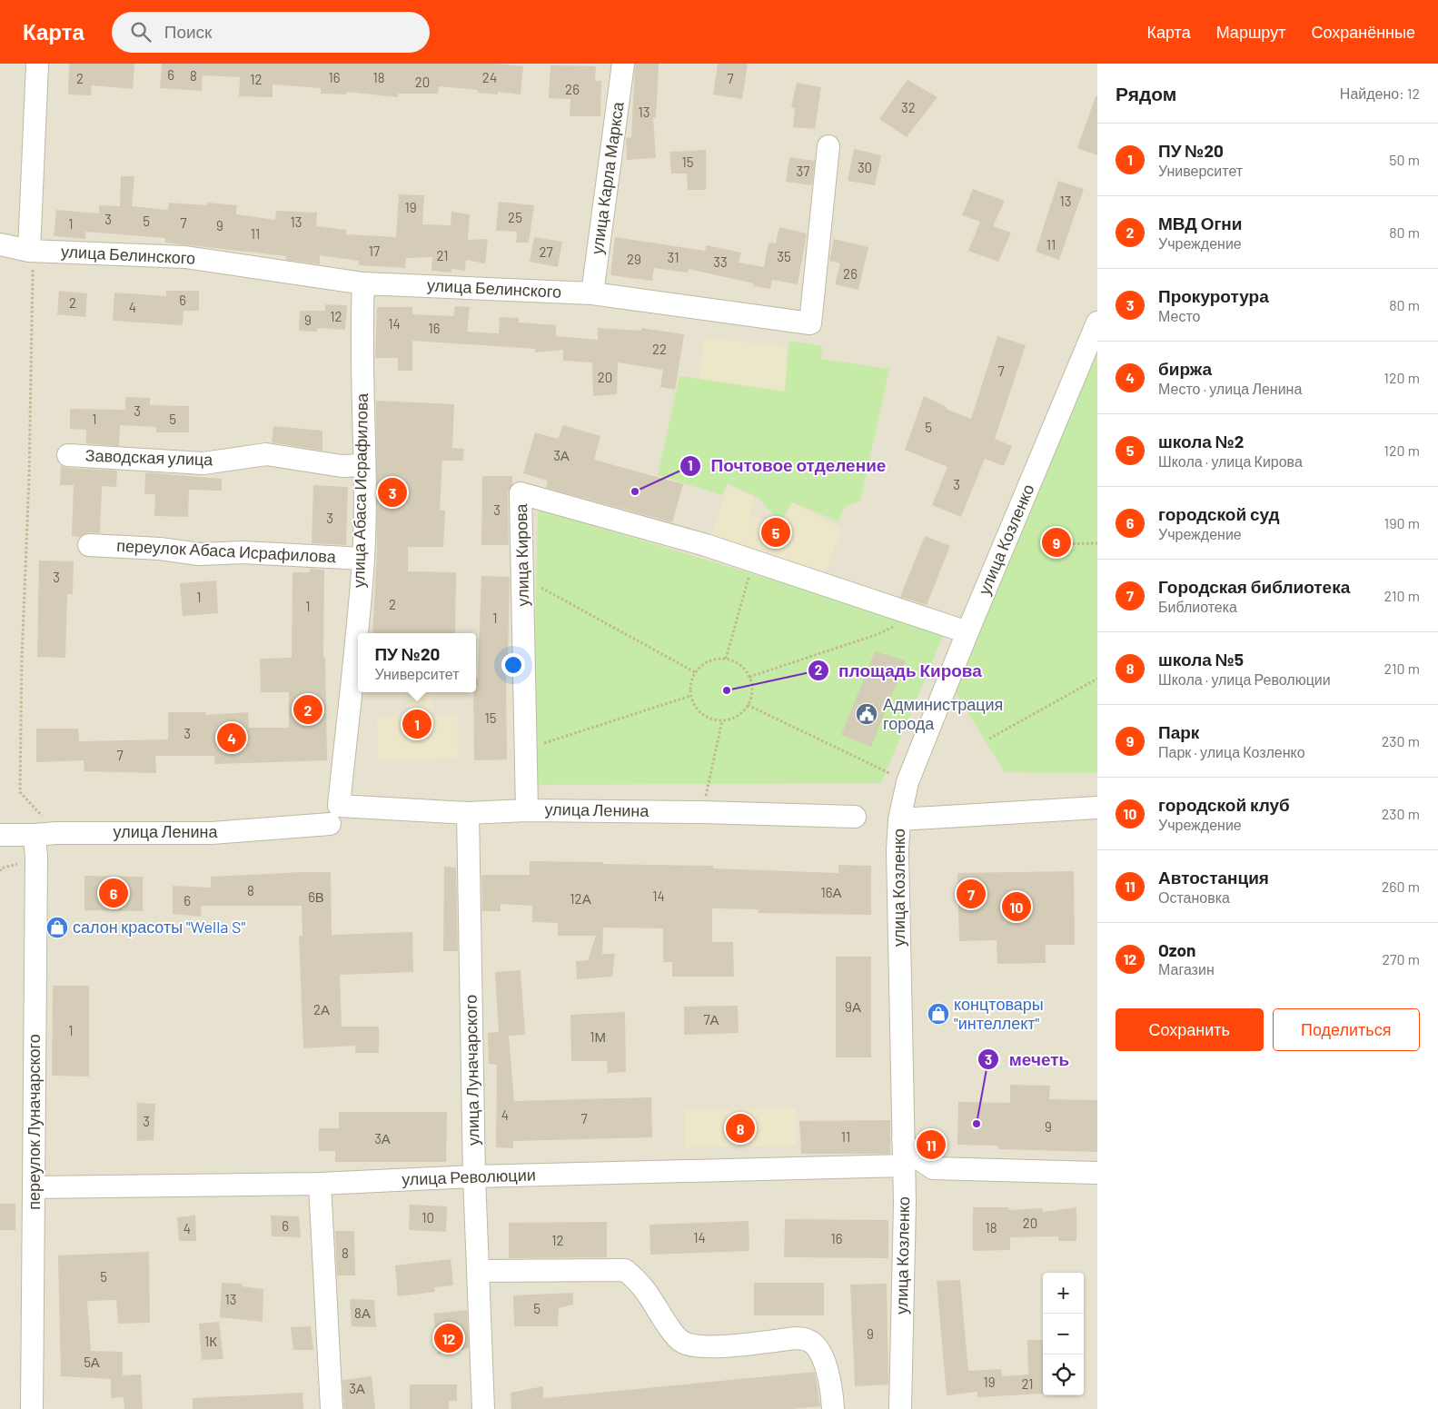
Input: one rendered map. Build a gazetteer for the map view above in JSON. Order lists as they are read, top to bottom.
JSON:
{
  "streets": {
    "street": [
      "улица Карла Маркса",
      "улица Белинского",
      "Заводская улица",
      "улица Абаса Исрафилова",
      "улица Козленко",
      "переулок Абаса Исрафилова",
      "улица Кирова",
      "улица Ленина",
      "улица Луначарского",
      "переулок Луначарского",
      "улица Революции"
    ]
  },
  "crossings": [
    ["улица Карла Маркса", "улица Белинского"],
    ["улица Белинского", "улица Абаса Исрафилова"],
    ["Заводская улица", "улица Абаса Исрафилова"],
    ["улица Абаса Исрафилова", "переулок Абаса Исрафилова"],
    ["улица Абаса Исрафилова", "улица Ленина"],
    ["улица Козленко", "улица Революции"],
    ["улица Кирова", "улица Ленина"],
    ["улица Ленина", "улица Луначарского"],
    ["улица Ленина", "переулок Луначарского"],
    ["улица Луначарского", "улица Революции"],
    ["переулок Луначарского", "улица Революции"]
  ],
  "places": {
    "other": ["Почтовое отделение", "площадь Кирова", "мечеть"],
    "public building": ["Администрация города"],
    "shop": ["салон красоты \"Wella S\"", "концтовары \"интеллект\""]
  },
  "house_numbers": [
    "6",
    "8",
    "16",
    "18",
    "24",
    "2",
    "7",
    "12",
    "20",
    "26",
    "32",
    "13",
    "15",
    "30",
    "37",
    "13",
    "19",
    "25",
    "3",
    "5",
    "13",
    "7",
    "1",
    "9",
    "11",
    "11",
    "17",
    "27",
    "21",
    "35",
    "31",
    "29",
    "33",
    "26",
    "6",
    "2",
    "4",
    "12",
    "9",
    "14",
    "16",
    "22",
    "7",
    "20",
    "3",
    "1",
    "5",
    "5",
    "3А",
    "3",
    "3",
    "3",
    "3",
    "1",
    "2",
    "1",
    "1",
    "15",
    "3",
    "7",
    "8",
    "16А",
    "14",
    "6В",
    "12А",
    "6",
    "9А",
    "2А",
    "7А",
    "1",
    "1М",
    "4",
    "7",
    "3",
    "9",
    "11",
    "3А",
    "10",
    "20",
    "6",
    "18",
    "4",
    "14",
    "16",
    "12",
    "8",
    "5",
    "13",
    "5",
    "8А",
    "9",
    "1К",
    "5А",
    "19",
    "21",
    "3А"
  ],
  "page": {
    "header": "Карта",
    "search": "Поиск",
    "nav": ["Карта", "Маршрут", "Сохранённые"],
    "heading": ["Рядом", "Найдено: 12"],
    "list": [
      {
        "mark": "1",
        "name": "ПУ №20",
        "note": "Университет",
        "value": "50 m"
      },
      {
        "mark": "2",
        "name": "МВД Огни",
        "note": "Учреждение",
        "value": "80 m"
      },
      {
        "mark": "3",
        "name": "Прокуротура",
        "note": "Место",
        "value": "80 m"
      },
      {
        "mark": "4",
        "name": "биржа",
        "note": "Место · улица Ленина",
        "value": "120 m"
      },
      {
        "mark": "5",
        "name": "школа №2",
        "note": "Школа · улица Кирова",
        "value": "120 m"
      },
      {
        "mark": "6",
        "name": "городской суд",
        "note": "Учреждение",
        "value": "190 m"
      },
      {
        "mark": "7",
        "name": "Городская библиотека",
        "note": "Библиотека",
        "value": "210 m"
      },
      {
        "mark": "8",
        "name": "школа №5",
        "note": "Школа · улица Революции",
        "value": "210 m"
      },
      {
        "mark": "9",
        "name": "Парк",
        "note": "Парк · улица Козленко",
        "value": "230 m"
      },
      {
        "mark": "10",
        "name": "городской клуб",
        "note": "Учреждение",
        "value": "230 m"
      },
      {
        "mark": "11",
        "name": "Автостанция",
        "note": "Остановка",
        "value": "260 m"
      },
      {
        "mark": "12",
        "name": "Ozon",
        "note": "Магазин",
        "value": "270 m"
      }
    ],
    "pins": [
      "3",
      "5",
      "9",
      "2",
      "1",
      "4",
      "6",
      "7",
      "10",
      "8",
      "11",
      "12"
    ],
    "popup": ["ПУ №20", "Университет"],
    "buttons": ["Сохранить", "Поделиться"],
    "map_buttons": ["+", "−"]
  }
}
